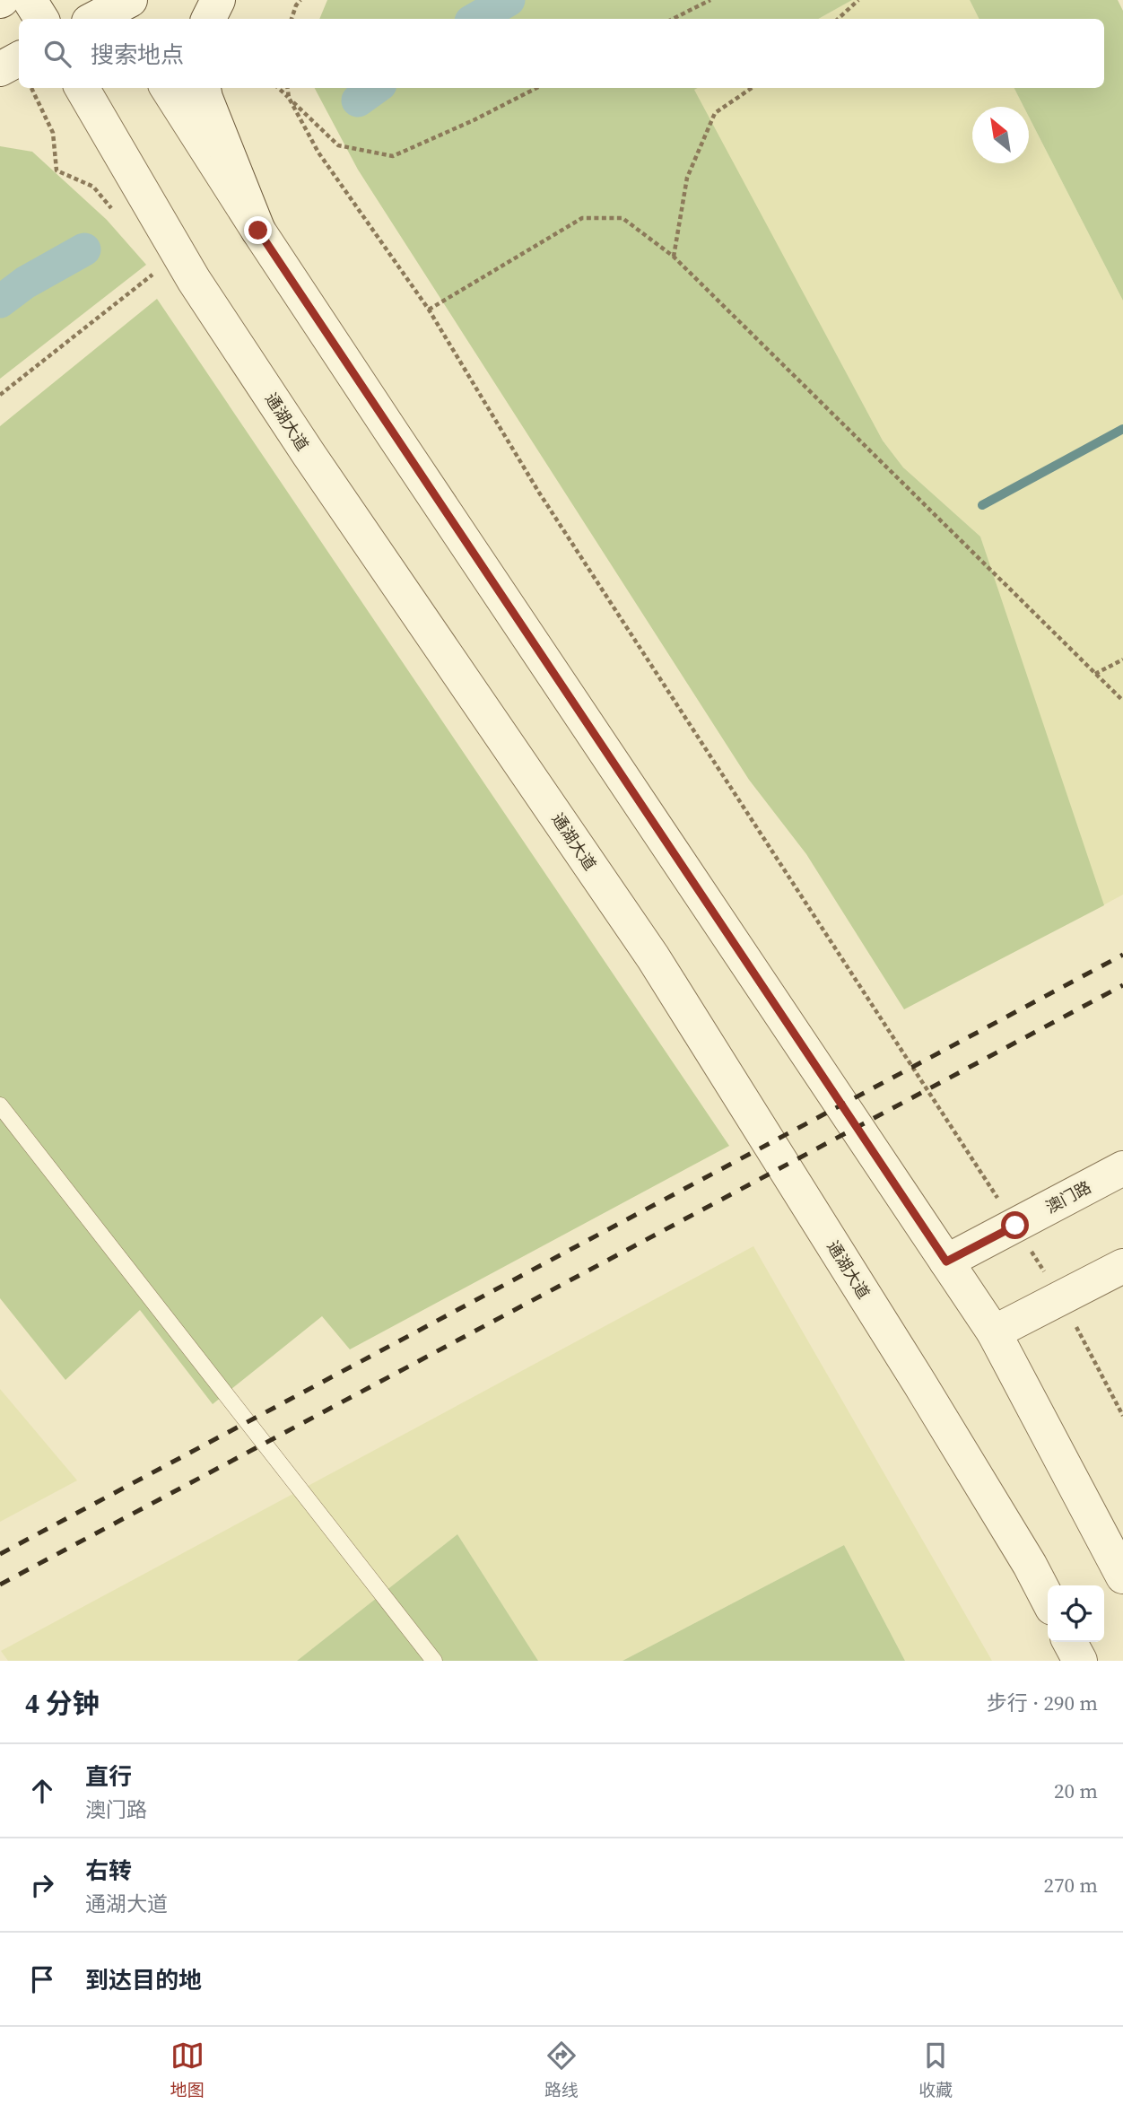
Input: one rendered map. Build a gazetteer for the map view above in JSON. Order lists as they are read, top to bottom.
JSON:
{
  "streets": {
    "street": ["通湖大道", "澳门路"]
  },
  "north": "top left",
  "page": {
    "search": "搜索地点",
    "heading": ["4 分钟", "步行 · 290 m"],
    "list": [
      ["直行", "澳门路", "20 m"],
      ["右转", "通湖大道", "270 m"],
      "到达目的地"
    ],
    "nav": ["地图", "路线", "收藏"]
  }
}
